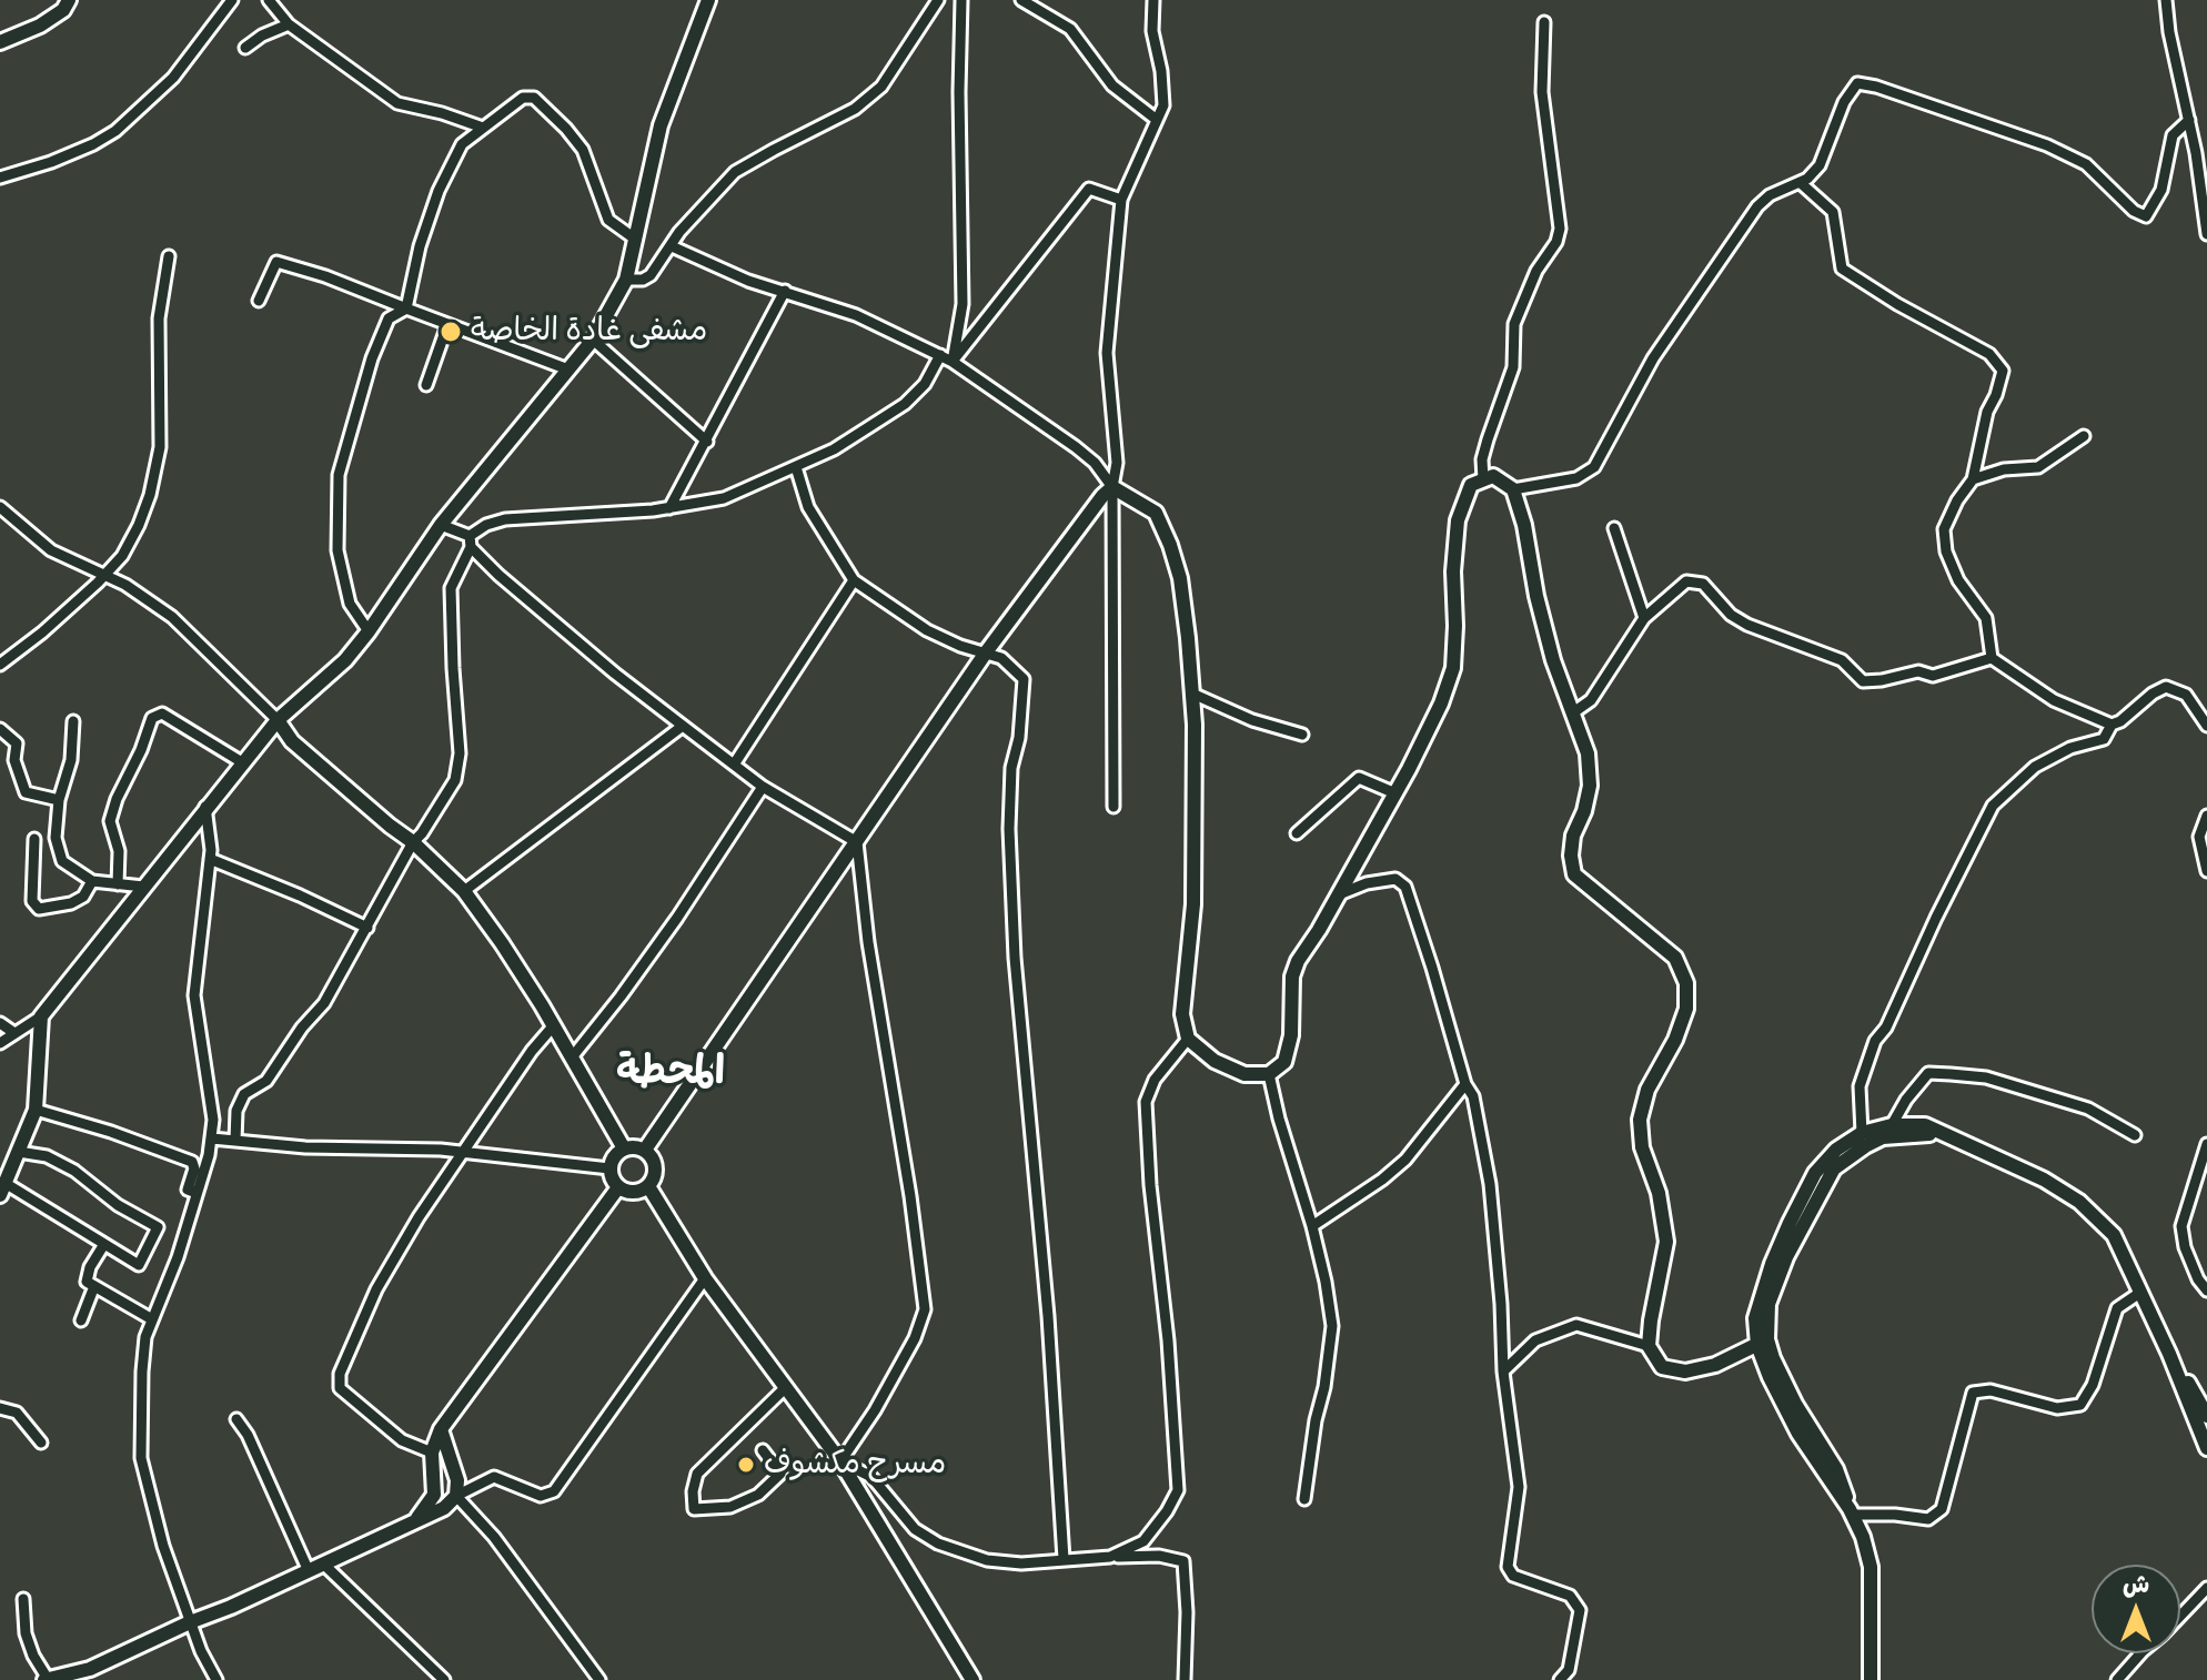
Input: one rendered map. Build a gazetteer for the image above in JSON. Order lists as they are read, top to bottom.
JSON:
{
  "districts": ["المحطة"],
  "places": ["مشفى غادة الخاصة", "مسرح مكشوف"],
  "north": "top"
}
